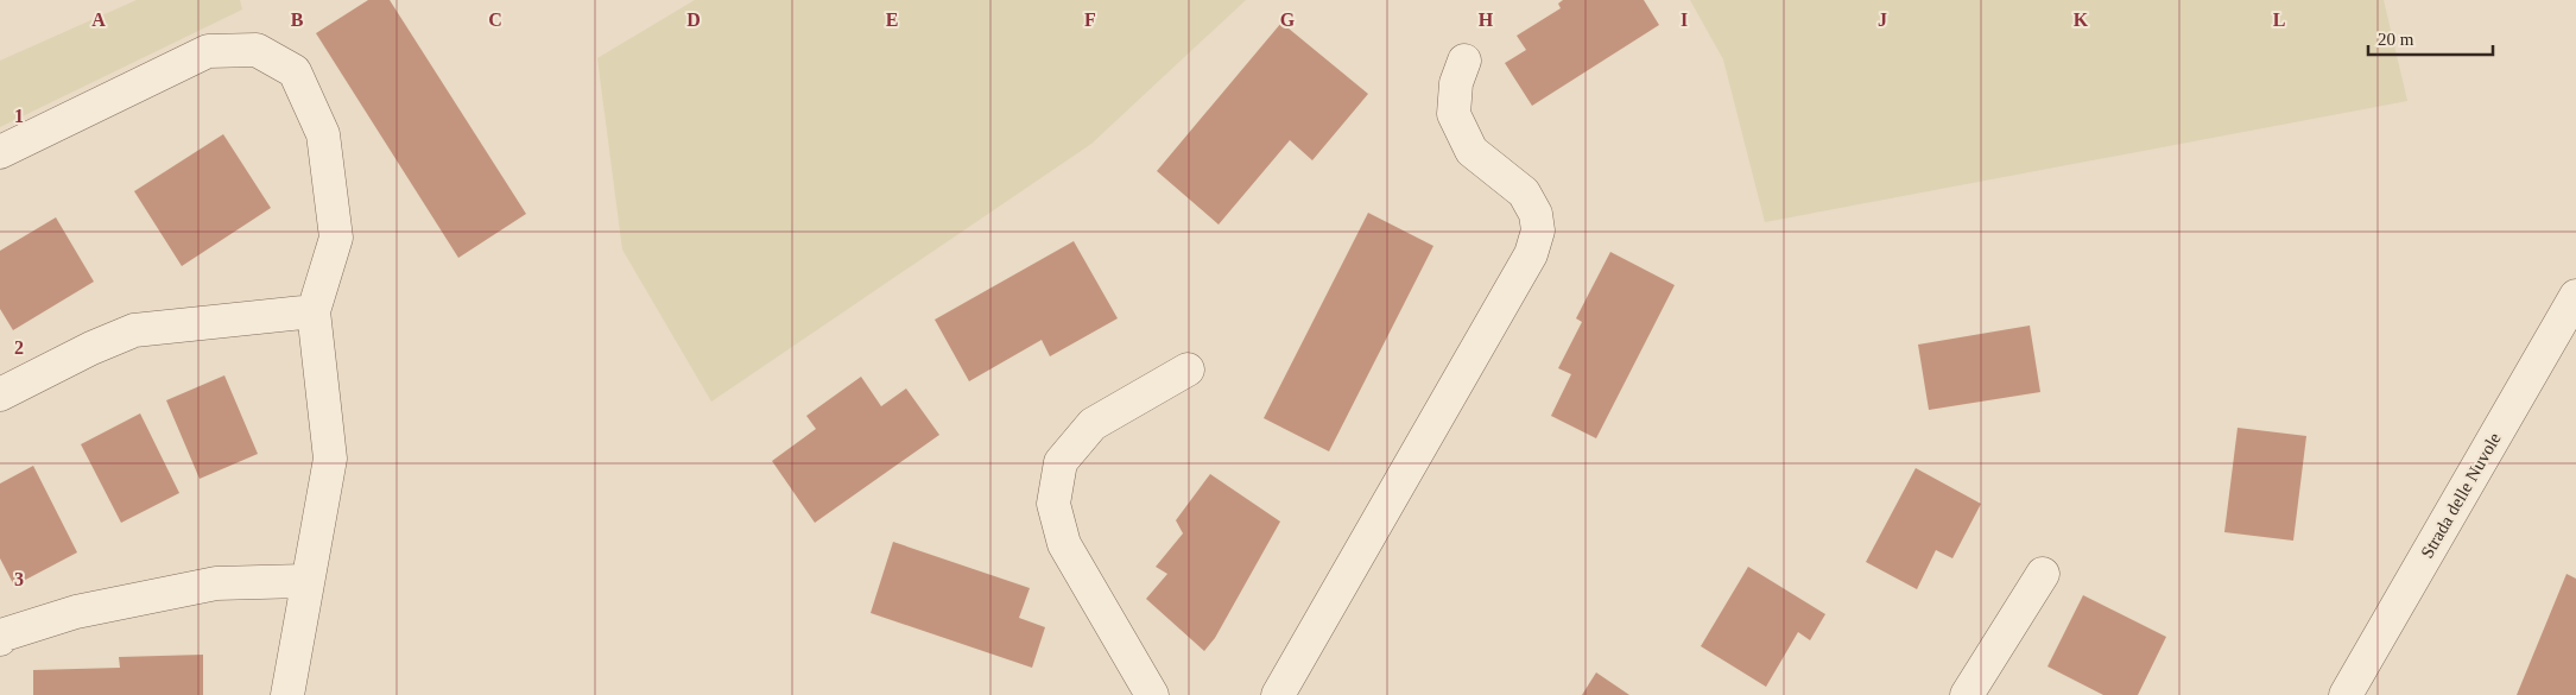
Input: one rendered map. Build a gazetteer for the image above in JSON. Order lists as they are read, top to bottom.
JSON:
{
  "streets": {
    "street": ["Strada delle Nuvole"]
  },
  "scale_bar": "20 m",
  "grid": {
    "columns": [
      "A",
      "B",
      "C",
      "D",
      "E",
      "F",
      "G",
      "H",
      "I",
      "J",
      "K",
      "L"
    ],
    "rows": ["1", "2", "3"]
  }
}
